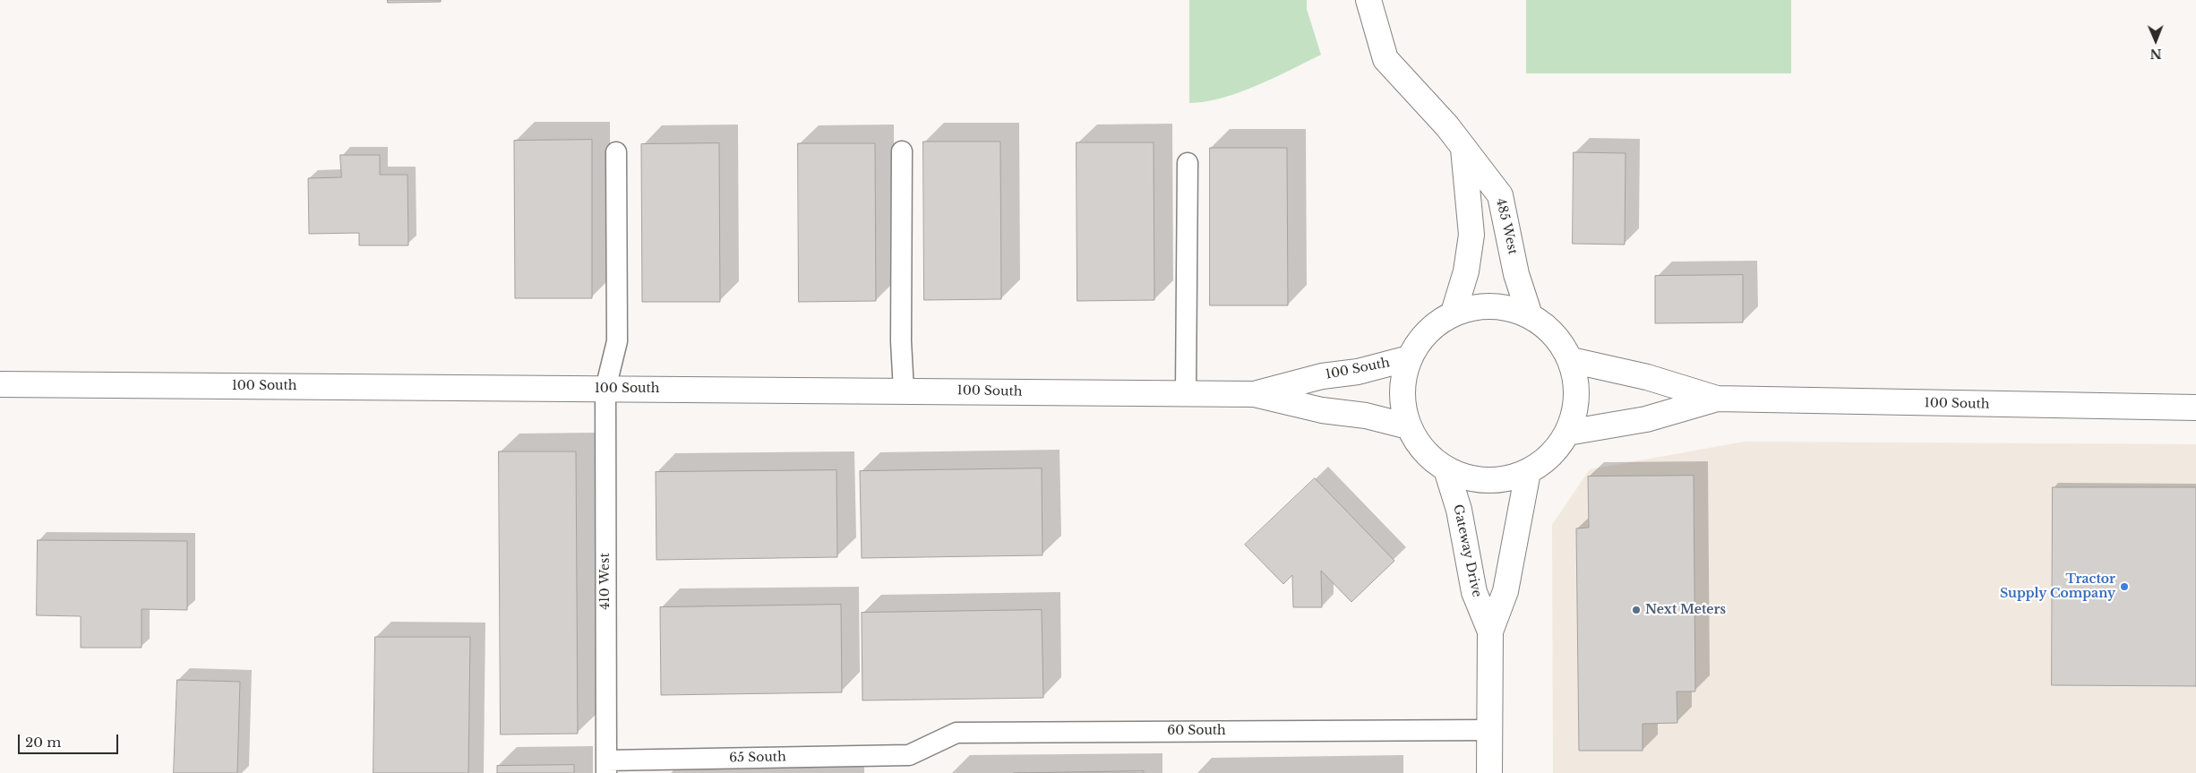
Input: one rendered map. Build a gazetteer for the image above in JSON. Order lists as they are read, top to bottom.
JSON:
{
  "streets": {
    "street": ["485 West", "100 South", "Gateway Drive"],
    "lane": ["410 West", "60 South", "65 South"]
  },
  "crossings": [
    ["100 South", "410 West"],
    ["Gateway Drive", "60 South"],
    ["410 West", "65 South"],
    ["60 South", "65 South"]
  ],
  "places": ["Tractor Supply Company", "Next Meters"],
  "scale_bar": "20 m",
  "north": "bottom"
}
